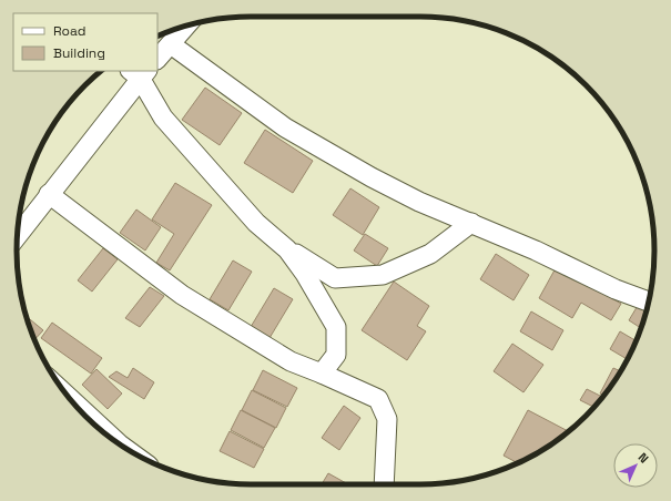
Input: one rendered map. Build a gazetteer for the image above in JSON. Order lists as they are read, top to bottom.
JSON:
{
  "legend": ["Road", "Building"],
  "north": "top right"
}
